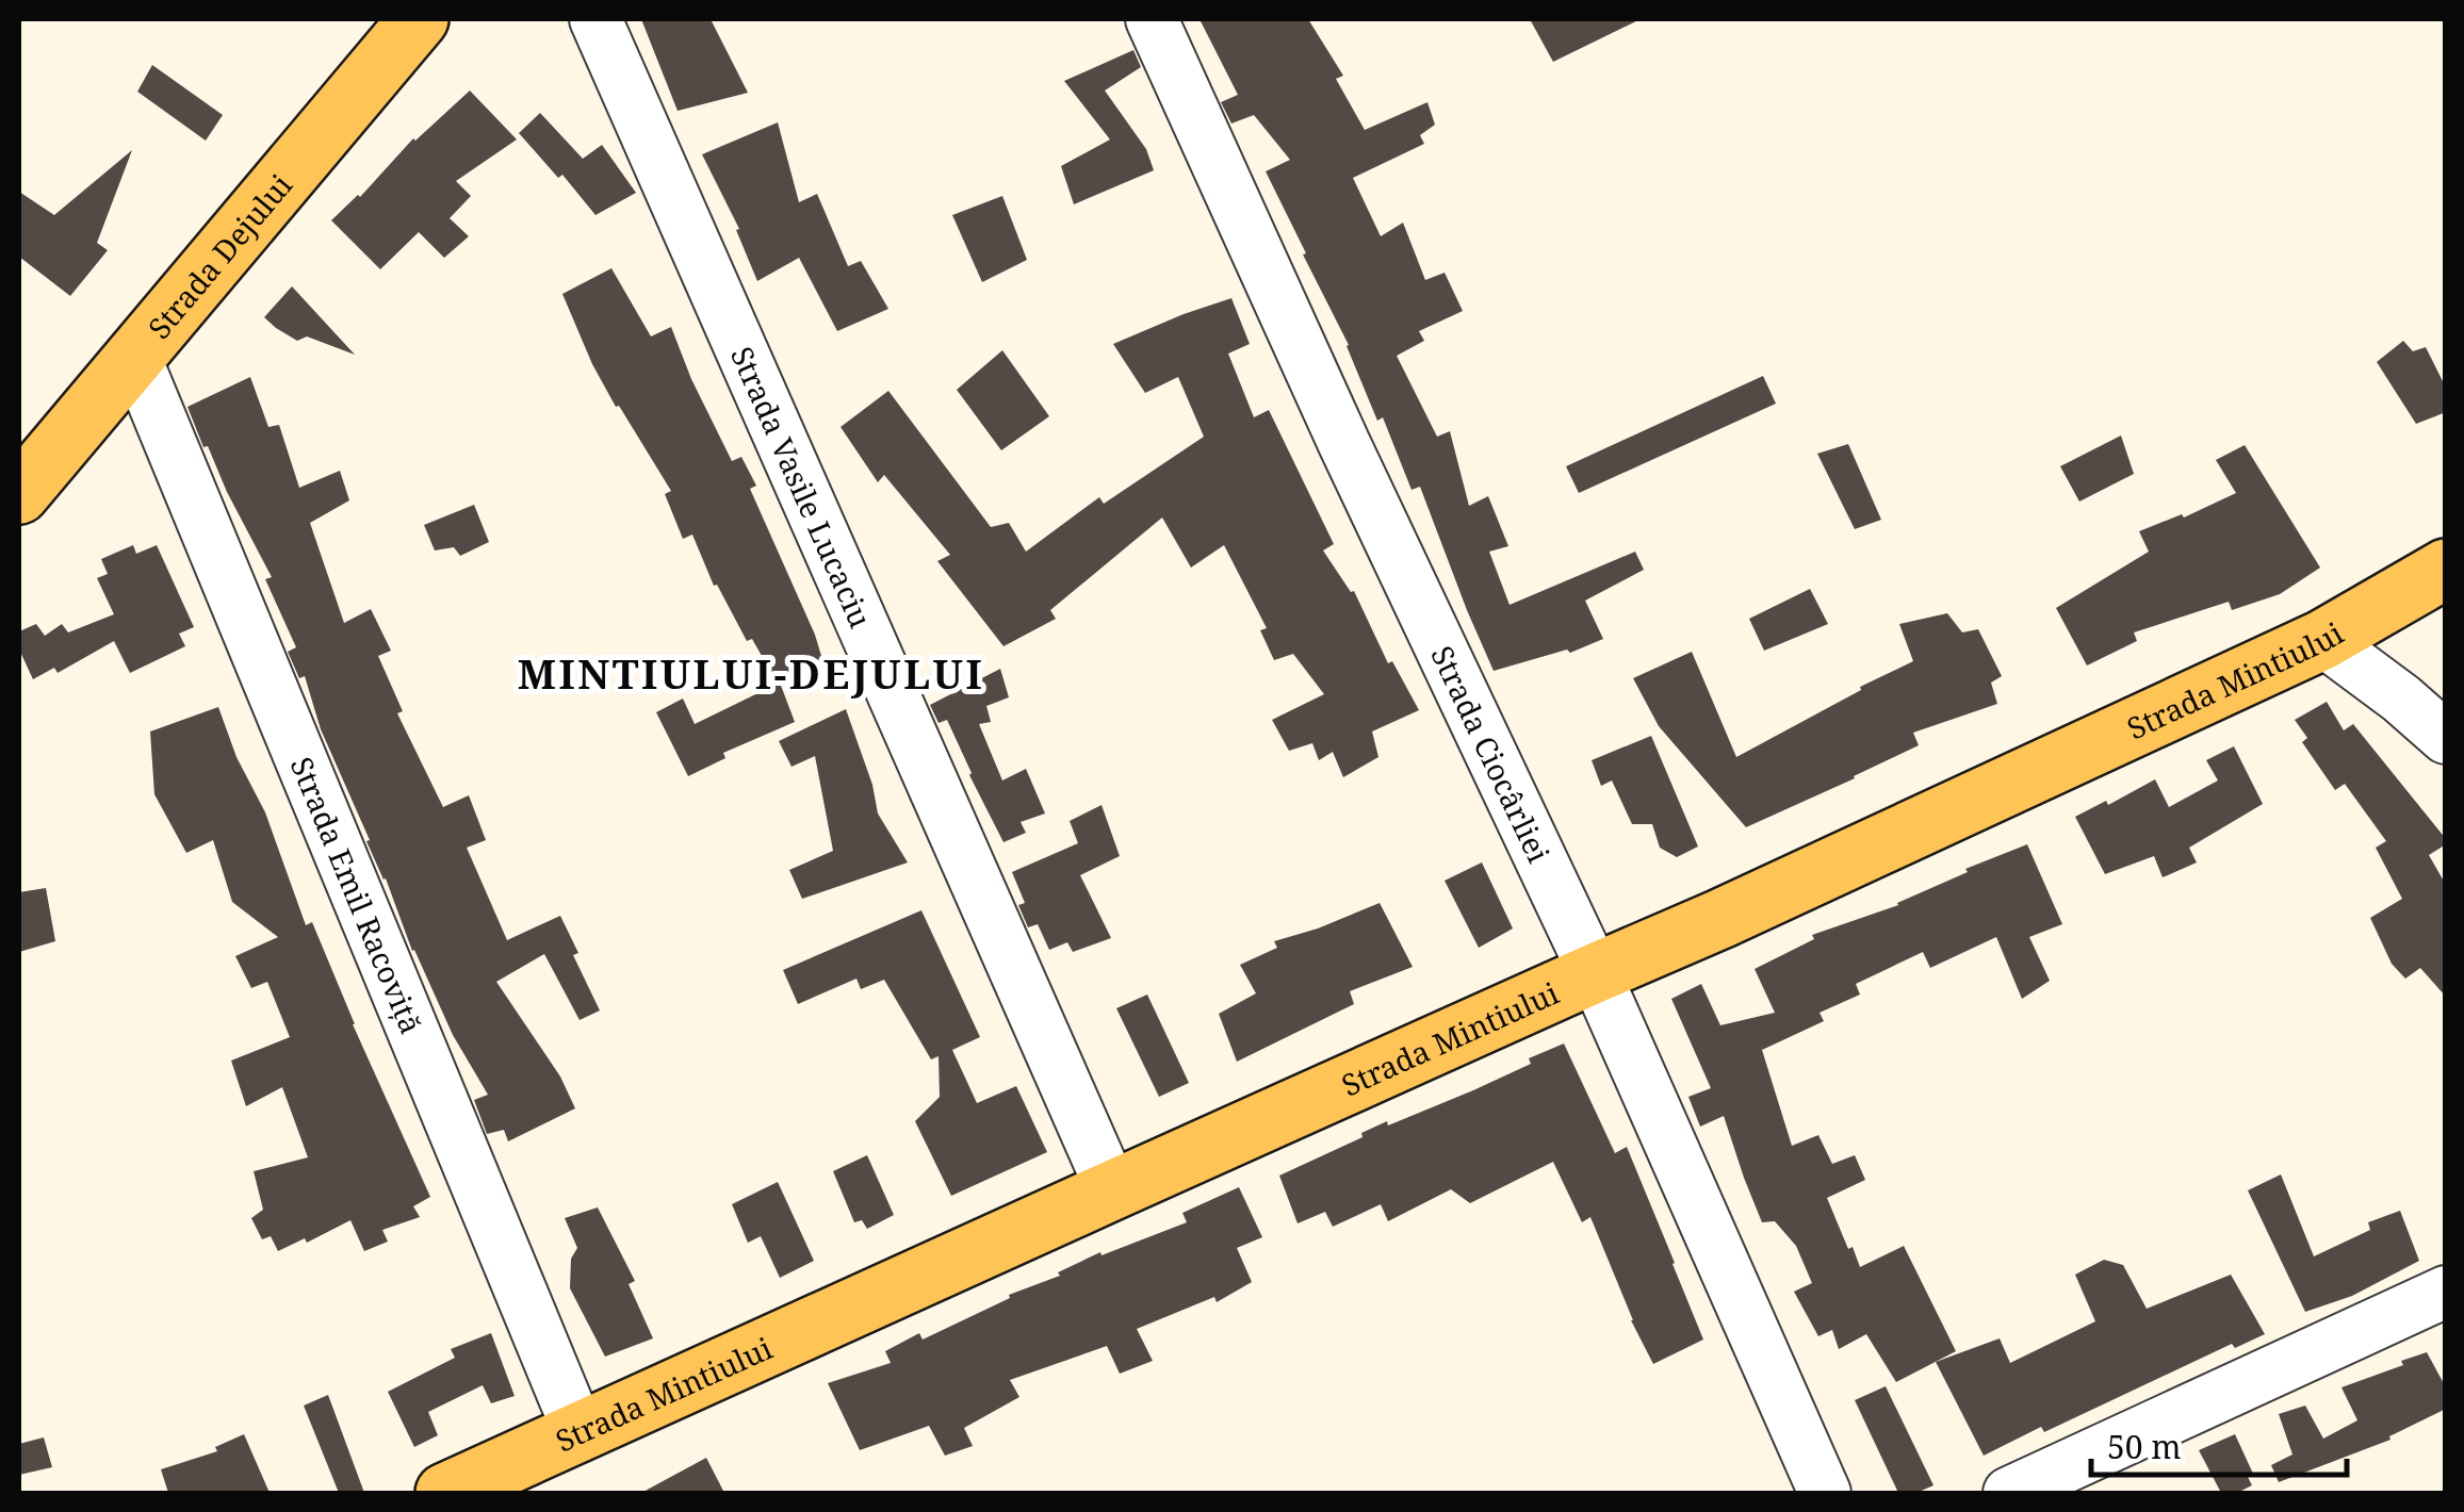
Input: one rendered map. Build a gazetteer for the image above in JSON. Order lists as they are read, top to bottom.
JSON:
{
  "streets": {
    "main road": ["Strada Dejului", "Strada Mintiului"],
    "street": ["Strada Vasile Lucaciu", "Strada Ciocârliei", "Strada Emil Racoviță"]
  },
  "crossings": [
    ["Strada Dejului", "Strada Emil Racoviță"],
    ["Strada Vasile Lucaciu", "Strada Mintiului"],
    ["Strada Mintiului", "Strada Ciocârliei"],
    ["Strada Mintiului", "Strada Emil Racoviță"]
  ],
  "districts": ["MINTIULUI-DEJULUI"],
  "scale_bar": "50 m"
}
